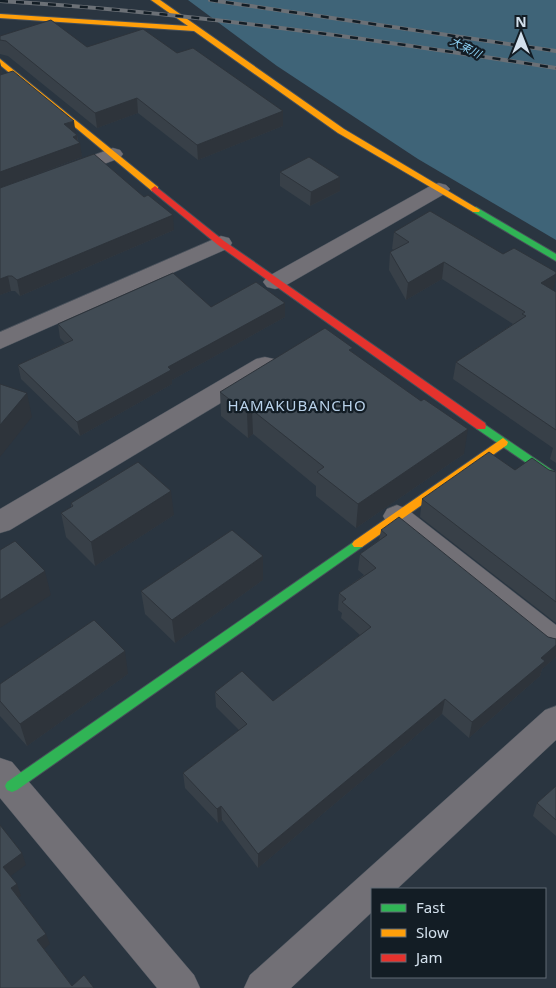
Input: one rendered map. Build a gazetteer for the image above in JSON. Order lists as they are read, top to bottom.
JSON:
{
  "districts": ["HAMAKUBANCHO"],
  "water": ["大束川"],
  "legend": ["Fast", "Slow", "Jam"],
  "north": "top"
}
